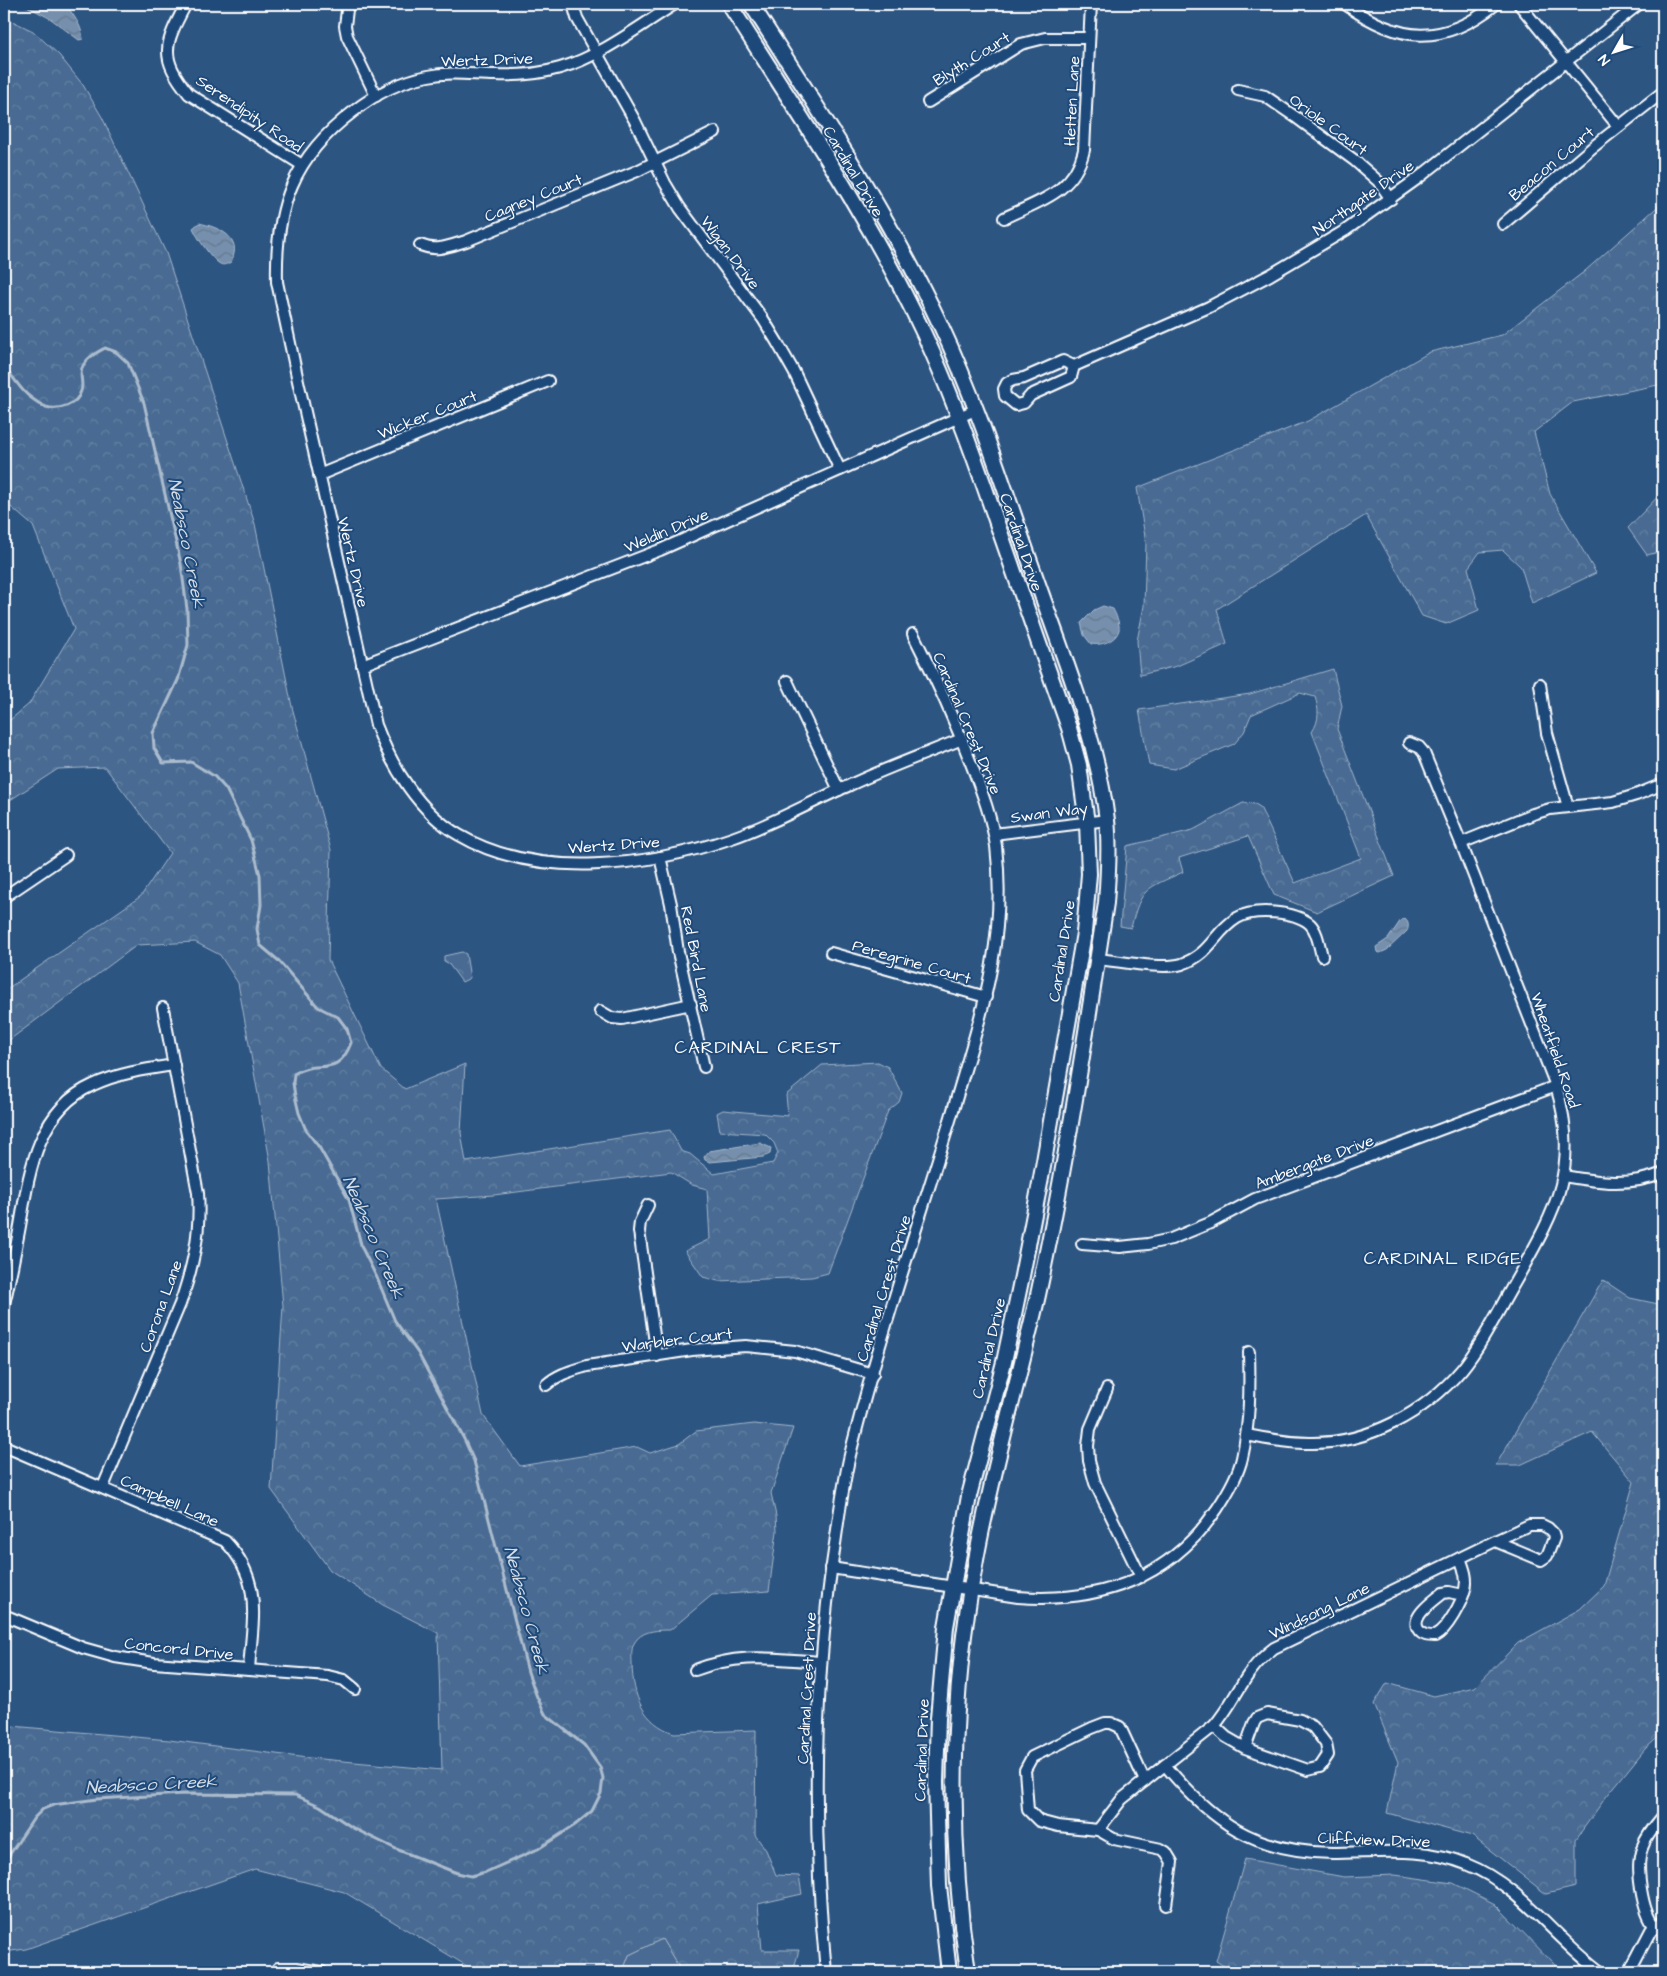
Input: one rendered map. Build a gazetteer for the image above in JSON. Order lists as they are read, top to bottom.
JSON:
{
  "streets": {
    "main road": ["Cardinal Drive"],
    "street": [
      "Blyth Court",
      "Wertz Drive",
      "Hetten Lane",
      "Serendipity Road",
      "Oriole Court",
      "Beacon Court",
      "Cagney Court",
      "Northgate Drive",
      "Wigan Drive",
      "Wicker Court",
      "Weldin Drive",
      "Cardinal Crest Drive",
      "Swan Way",
      "Red Bird Lane",
      "Peregrine Court",
      "Wheatfield Road",
      "Ambergate Drive",
      "Corona Lane",
      "Warbler Court",
      "Campbell Lane",
      "Windsong Lane",
      "Concord Drive",
      "Cliffview Drive"
    ]
  },
  "crossings": [
    ["Blyth Court", "Hetten Lane"],
    ["Wertz Drive", "Serendipity Road"],
    ["Wertz Drive", "Wigan Drive"],
    ["Wertz Drive", "Wicker Court"],
    ["Wertz Drive", "Weldin Drive"],
    ["Wertz Drive", "Cardinal Crest Drive"],
    ["Wertz Drive", "Red Bird Lane"],
    ["Oriole Court", "Northgate Drive"],
    ["Beacon Court", "Northgate Drive"],
    ["Cardinal Drive", "Weldin Drive"],
    ["Cardinal Drive", "Swan Way"],
    ["Cagney Court", "Wigan Drive"],
    ["Wigan Drive", "Weldin Drive"],
    ["Cardinal Crest Drive", "Swan Way"],
    ["Cardinal Crest Drive", "Peregrine Court"],
    ["Cardinal Crest Drive", "Warbler Court"],
    ["Wheatfield Road", "Ambergate Drive"],
    ["Corona Lane", "Campbell Lane"],
    ["Campbell Lane", "Concord Drive"],
    ["Windsong Lane", "Cliffview Drive"]
  ],
  "districts": ["CARDINAL CREST", "CARDINAL RIDGE"],
  "water": ["Neabsco Creek"],
  "north": "bottom left"
}
